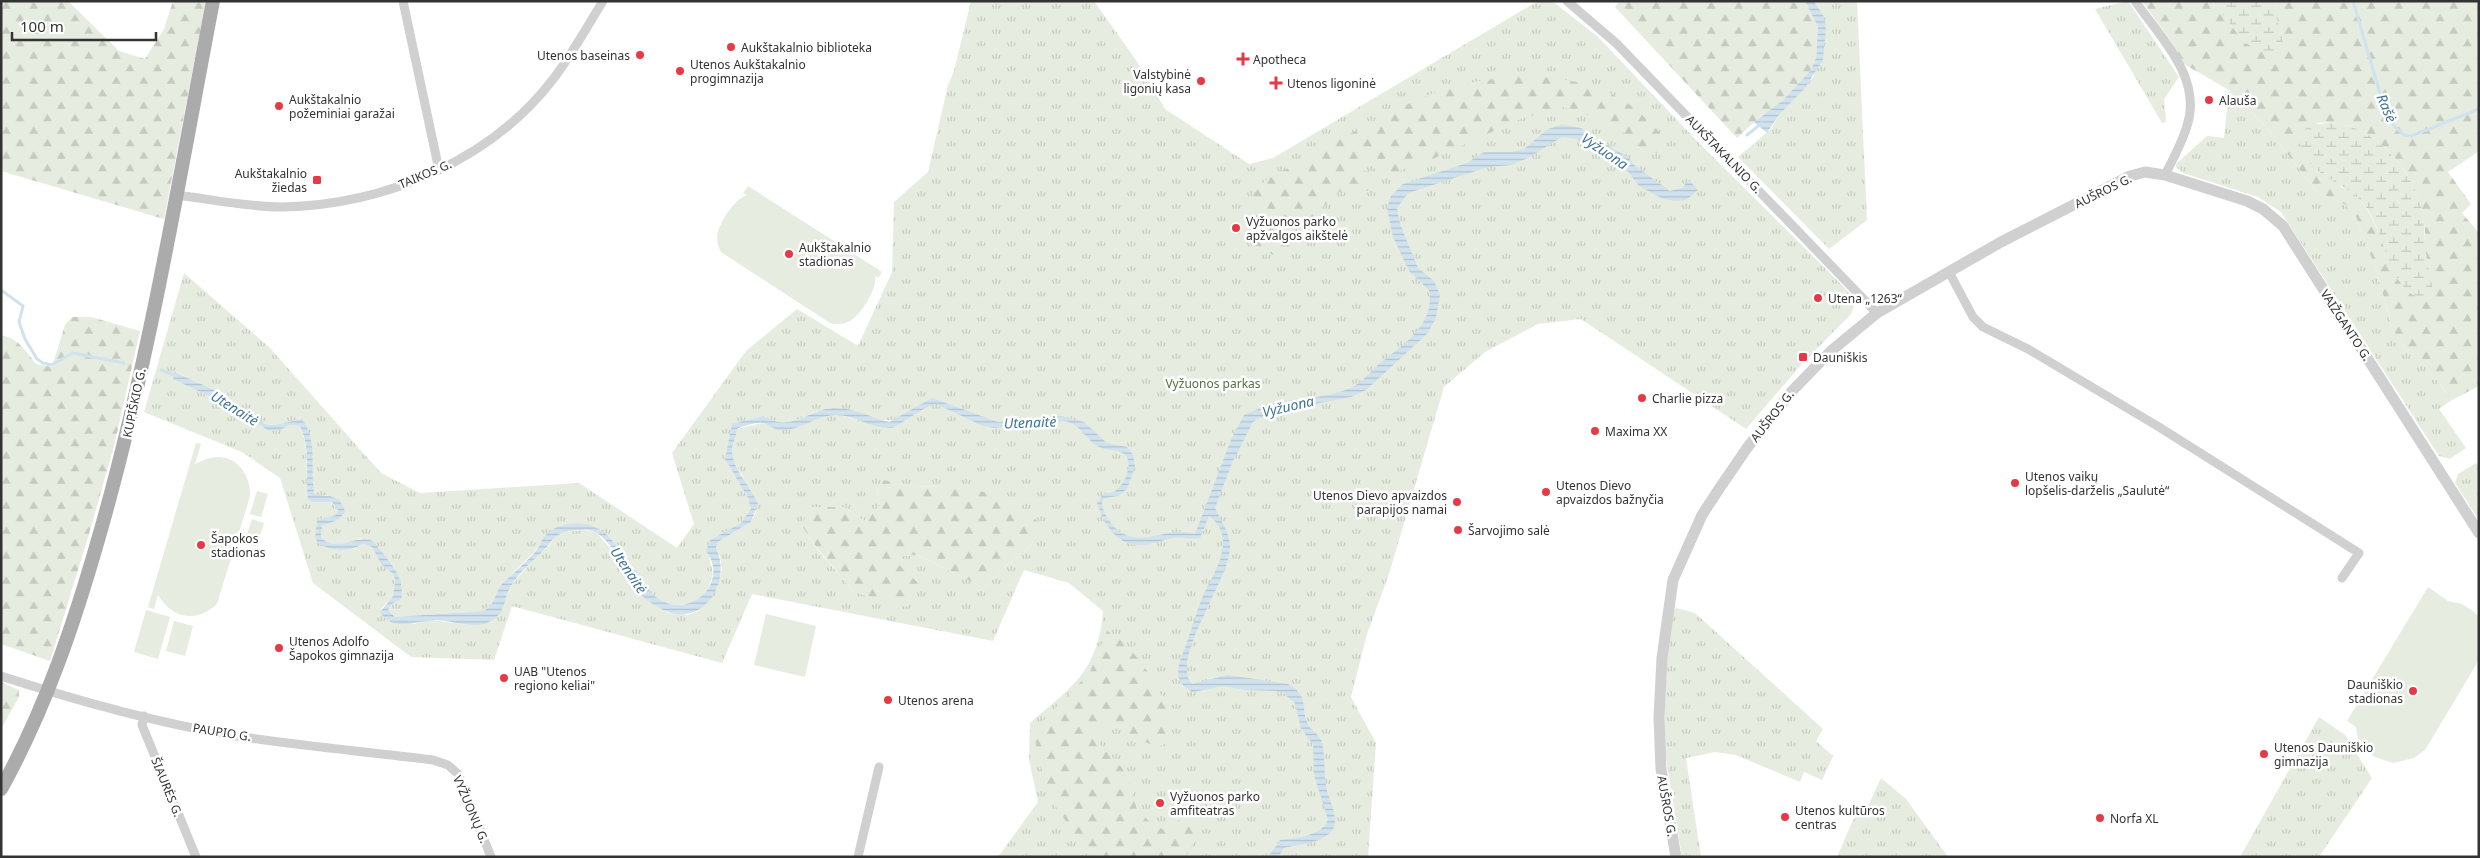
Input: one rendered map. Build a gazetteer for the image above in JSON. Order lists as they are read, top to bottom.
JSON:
{
  "streets": {
    "main road": ["KUPIŠKIO G."],
    "street": [
      "AUKŠTAKALNIO G.",
      "TAIKOS G.",
      "AUŠROS G.",
      "VAIŽGANTO G.",
      "PAUPIO G.",
      "ŠIAURĖS G.",
      "VYŽUONŲ G."
    ]
  },
  "crossings": [
    ["AUKŠTAKALNIO G.", "AUŠROS G."],
    ["TAIKOS G.", "KUPIŠKIO G."],
    ["AUŠROS G.", "VAIŽGANTO G."],
    ["KUPIŠKIO G.", "PAUPIO G."],
    ["PAUPIO G.", "ŠIAURĖS G."],
    ["PAUPIO G.", "VYŽUONŲ G."]
  ],
  "water": ["Rašė", "Vyžuona", "Utenaitė"],
  "parks": ["Vyžuonos parkas"],
  "places": {
    "other": [
      "Aukštakalnio biblioteka",
      "Utenos baseinas",
      "Utenos Aukštakalnio progimnazija",
      "Valstybinė ligonių kasa",
      "Alauša",
      "Aukštakalnio požeminiai garažai",
      "Vyžuonos parko apžvalgos aikštelė",
      "Aukštakalnio stadionas",
      "Utena „1263“",
      "Charlie pizza",
      "Maxima XX",
      "Utenos vaikų lopšelis-darželis „Saulutė“",
      "Utenos Dievo apvaizdos bažnyčia",
      "Utenos Dievo apvaizdos parapijos namai",
      "Šarvojimo salė",
      "Šapokos stadionas",
      "Utenos Adolfo Šapokos gimnazija",
      "UAB \"Utenos regiono keliai\"",
      "Dauniškio stadionas",
      "Utenos arena",
      "Utenos Dauniškio gimnazija",
      "Vyžuonos parko amfiteatras",
      "Utenos kultūros centras",
      "Norfa XL"
    ],
    "health": ["Apotheca", "Utenos ligoninė"],
    "transit": ["Aukštakalnio žiedas", "Dauniškis"]
  },
  "scale_bar": "100 m"
}
